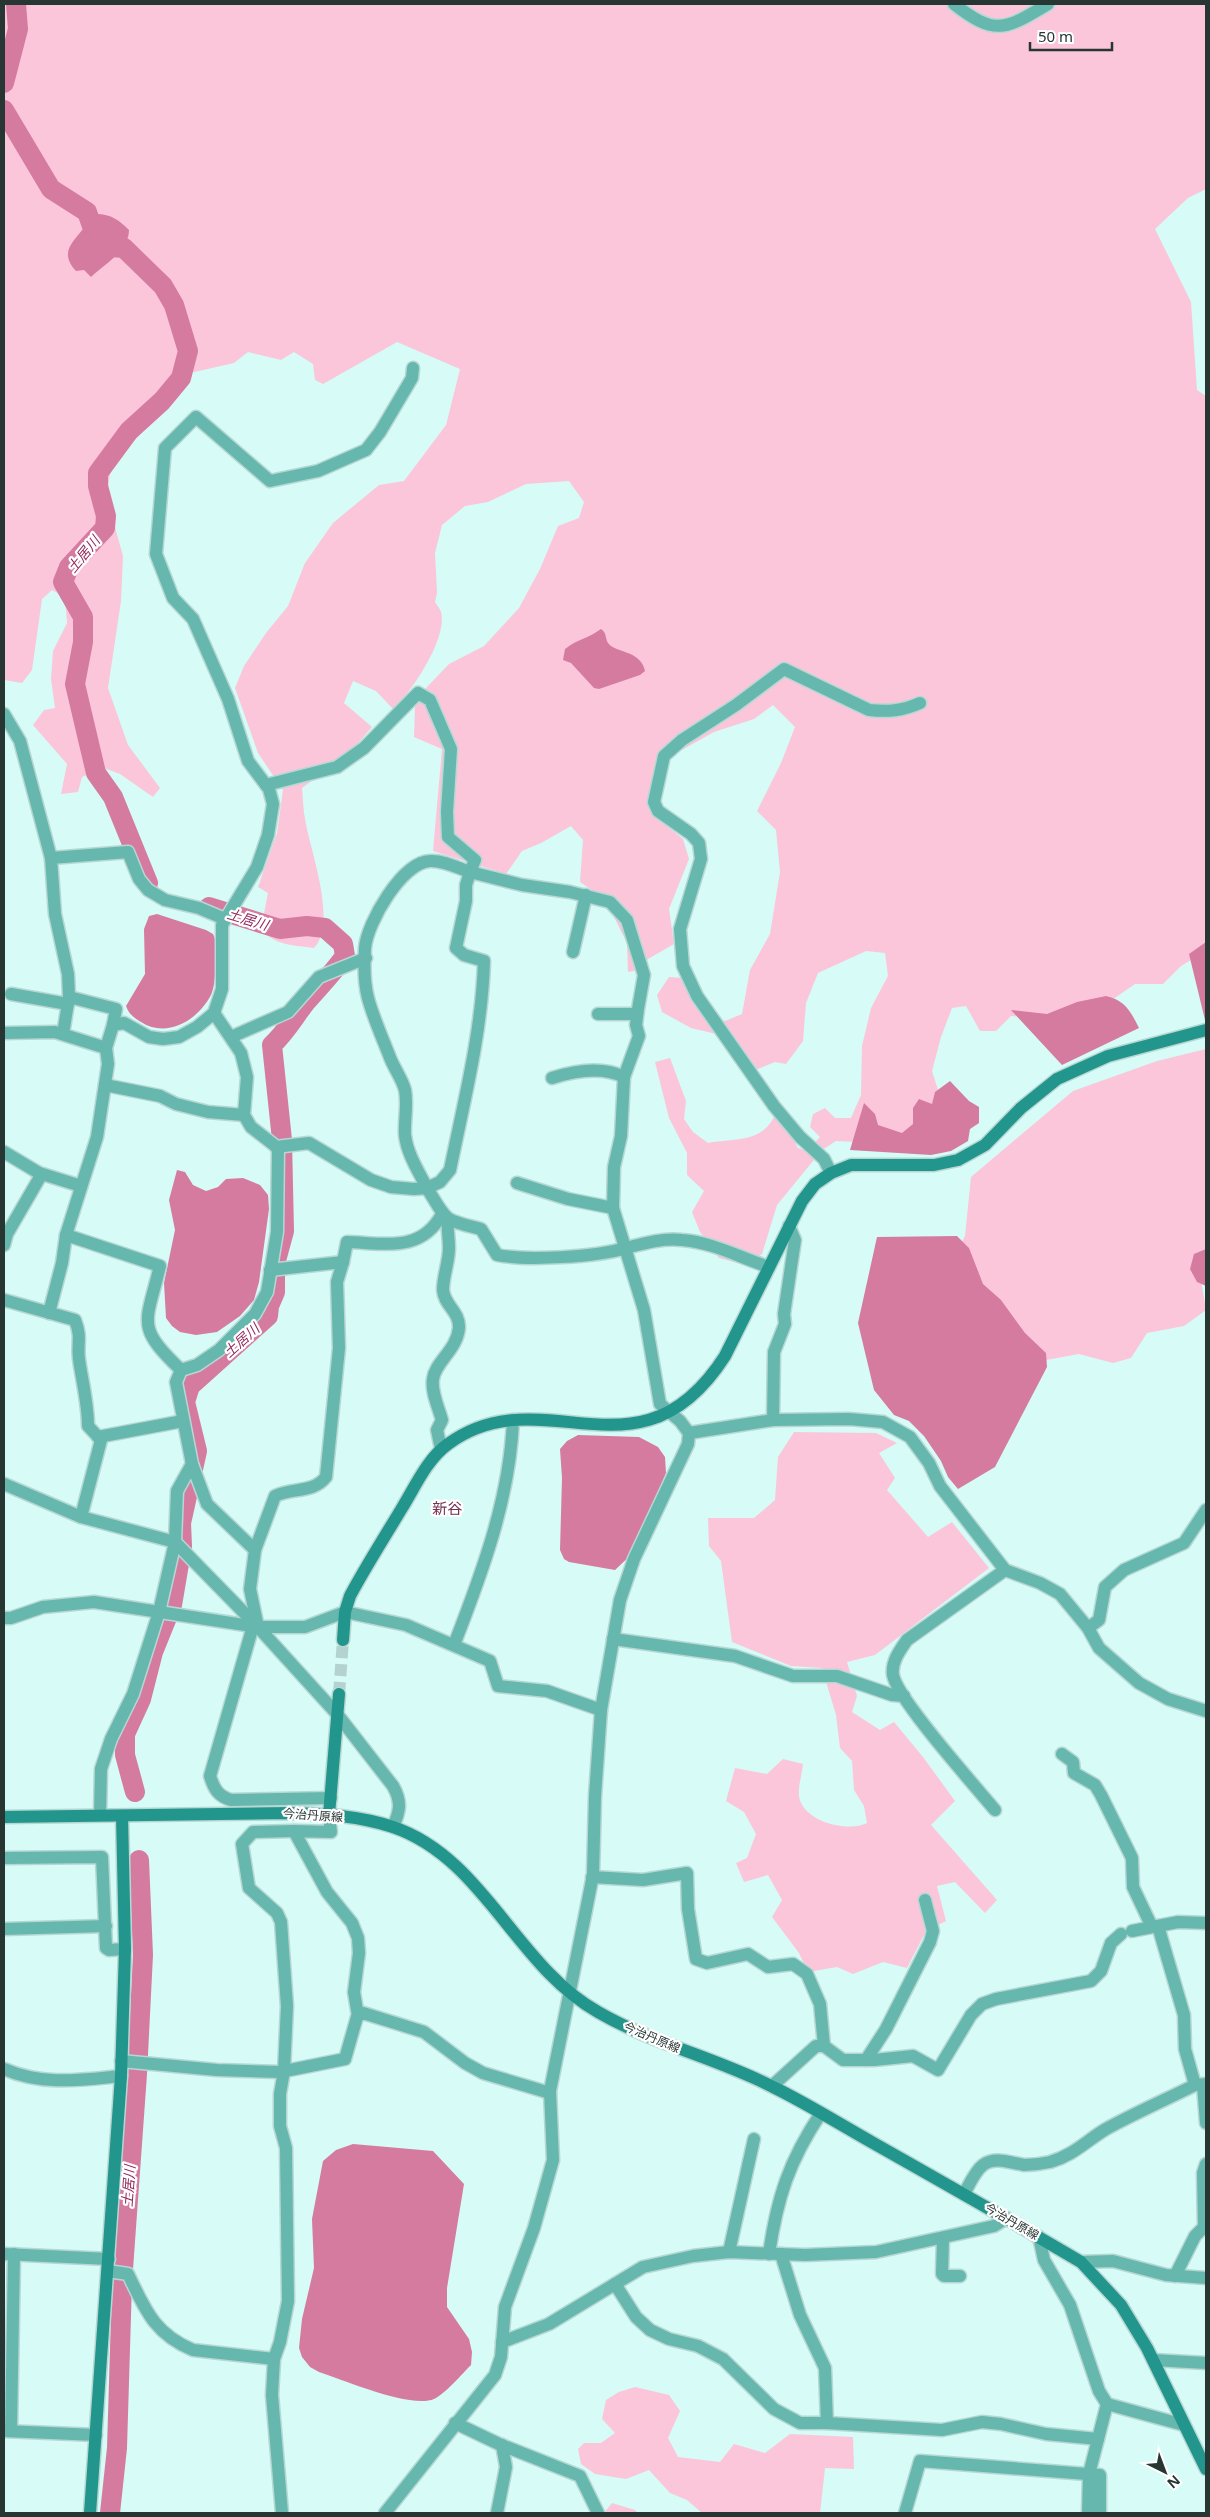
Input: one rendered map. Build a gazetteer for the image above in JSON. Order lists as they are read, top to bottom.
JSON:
{
  "streets": {
    "street": ["今治丹原線"]
  },
  "districts": ["新谷"],
  "water": ["土居川"],
  "scale_bar": "50 m",
  "north": "bottom right"
}
